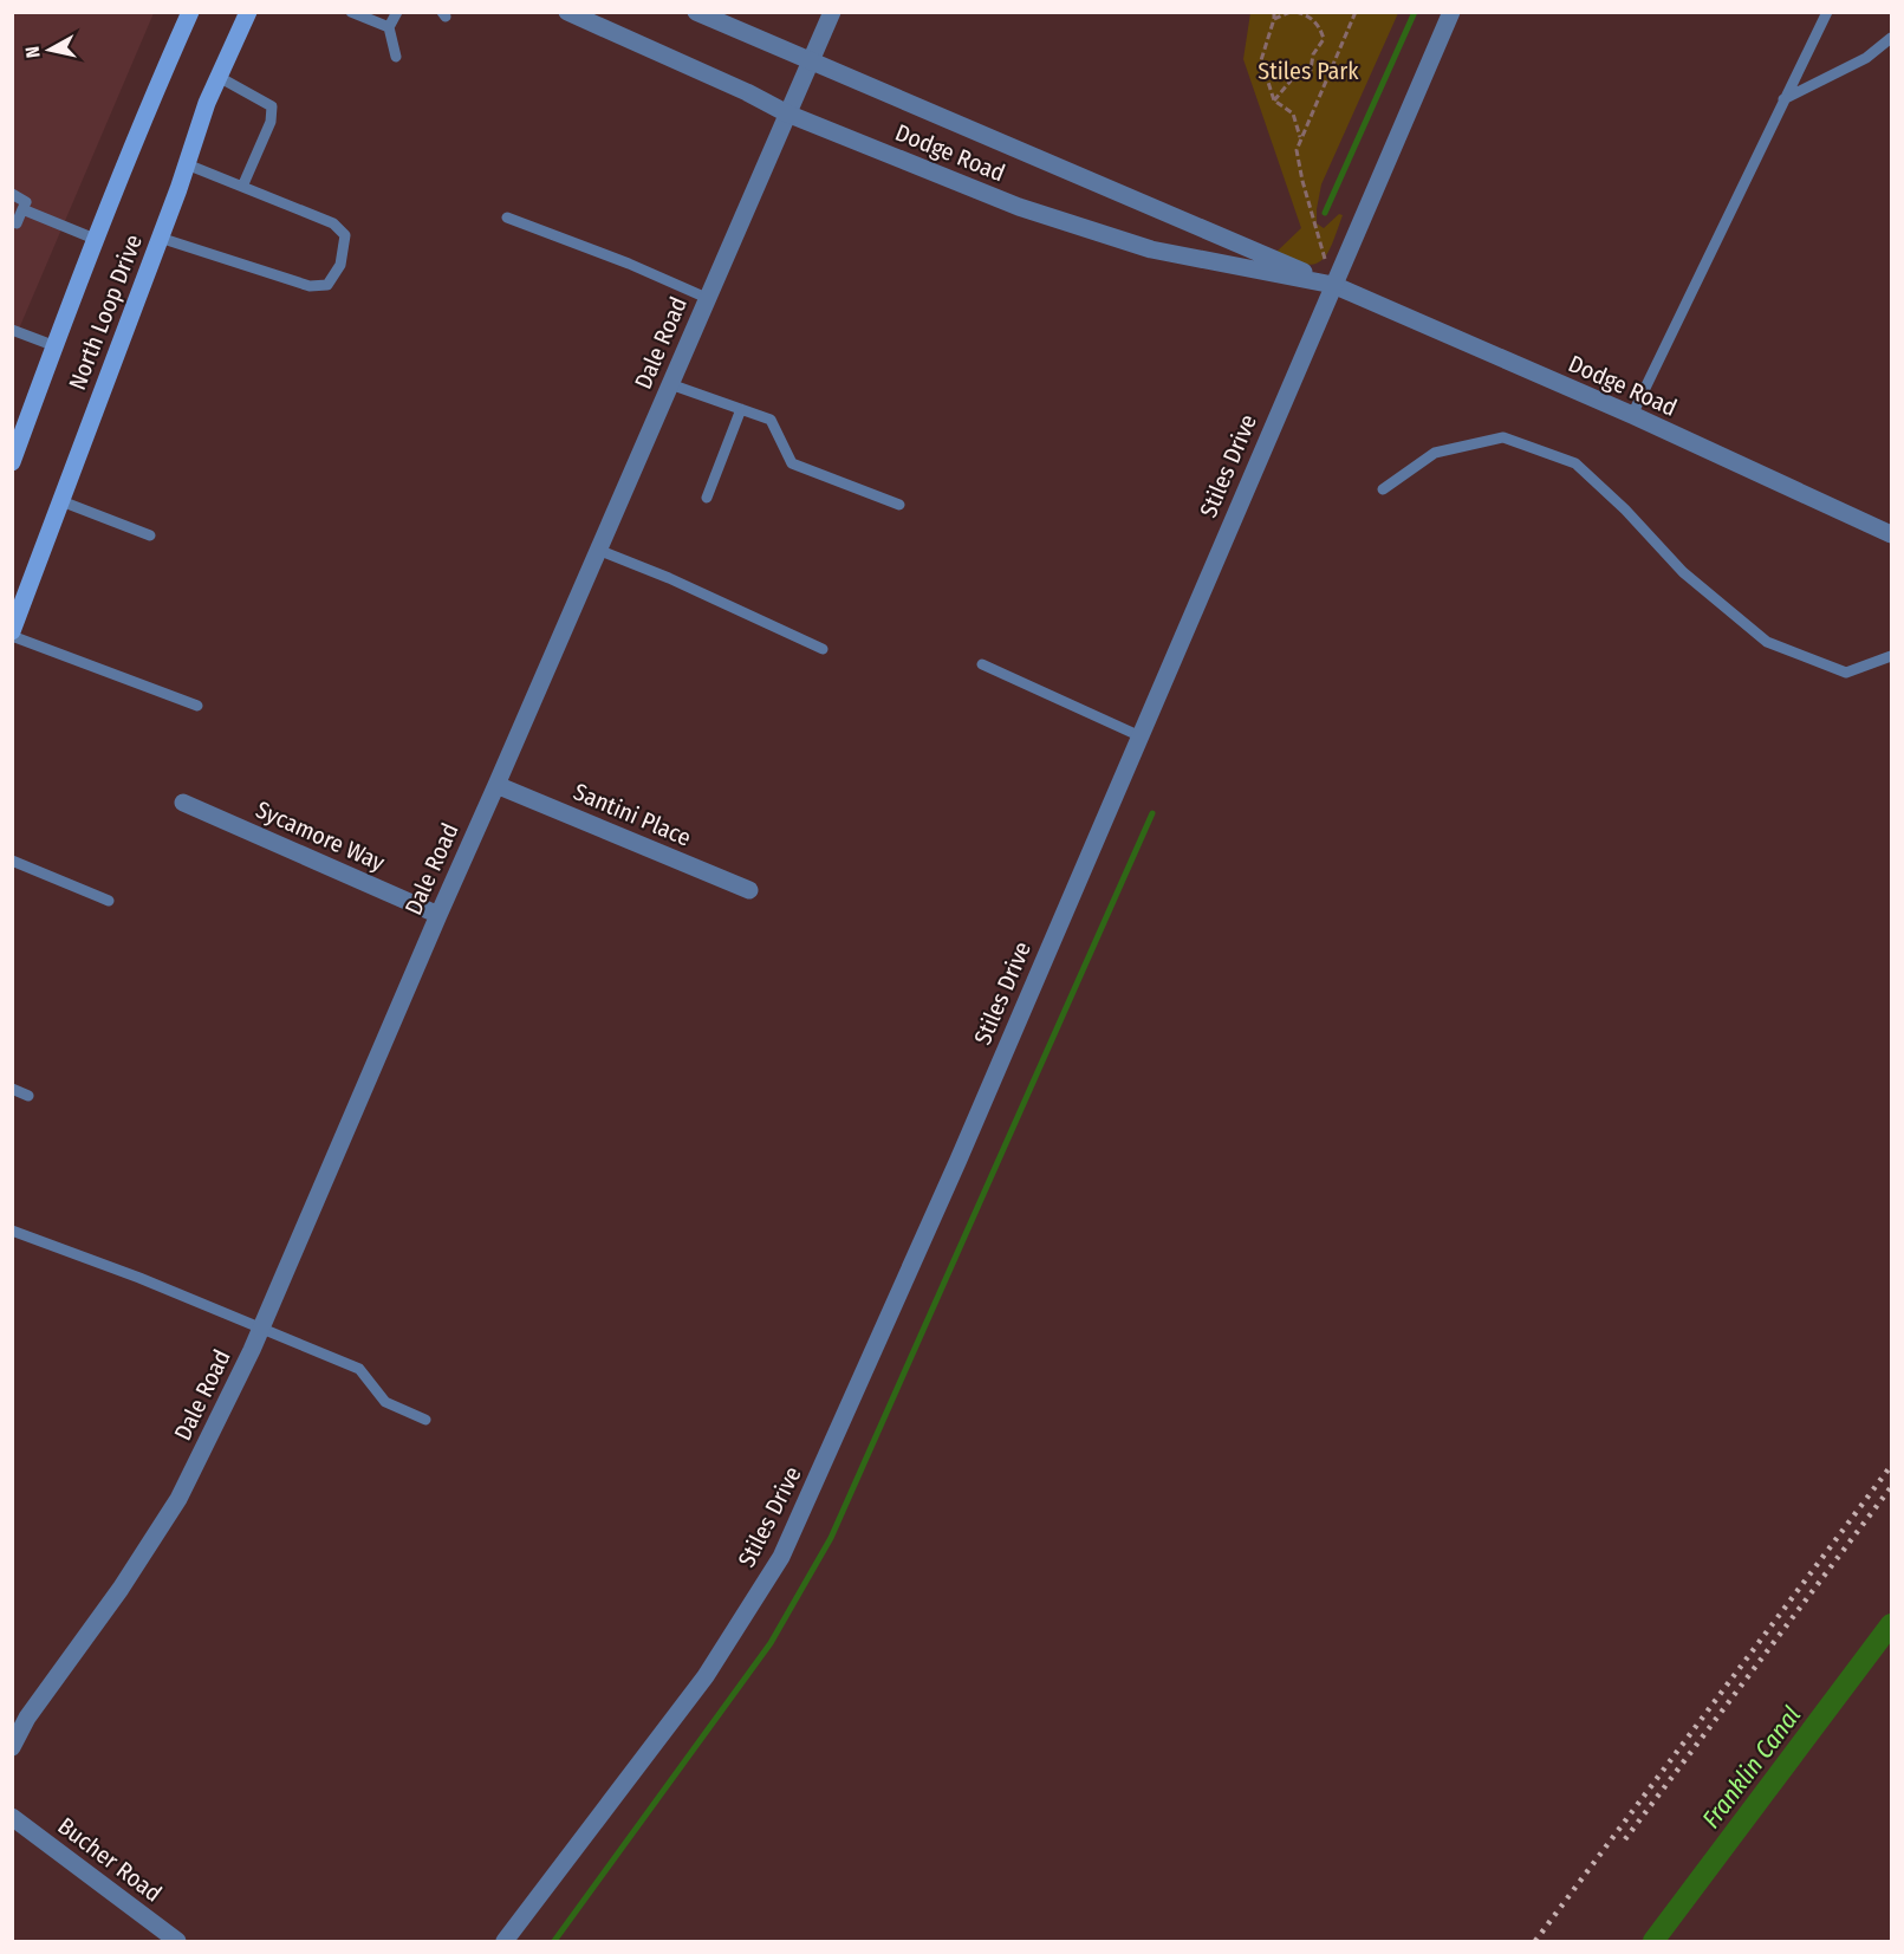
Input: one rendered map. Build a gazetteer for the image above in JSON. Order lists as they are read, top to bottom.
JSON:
{
  "streets": {
    "main road": ["North Loop Drive"],
    "street": [
      "Dodge Road",
      "Dale Road",
      "Stiles Drive",
      "Santini Place",
      "Sycamore Way",
      "Bucher Road"
    ]
  },
  "crossings": [
    ["Dodge Road", "Dale Road"],
    ["Dodge Road", "Stiles Drive"],
    ["Dale Road", "Santini Place"],
    ["Dale Road", "Sycamore Way"]
  ],
  "water": ["Franklin Canal"],
  "parks": ["Stiles Park"],
  "north": "left"
}
